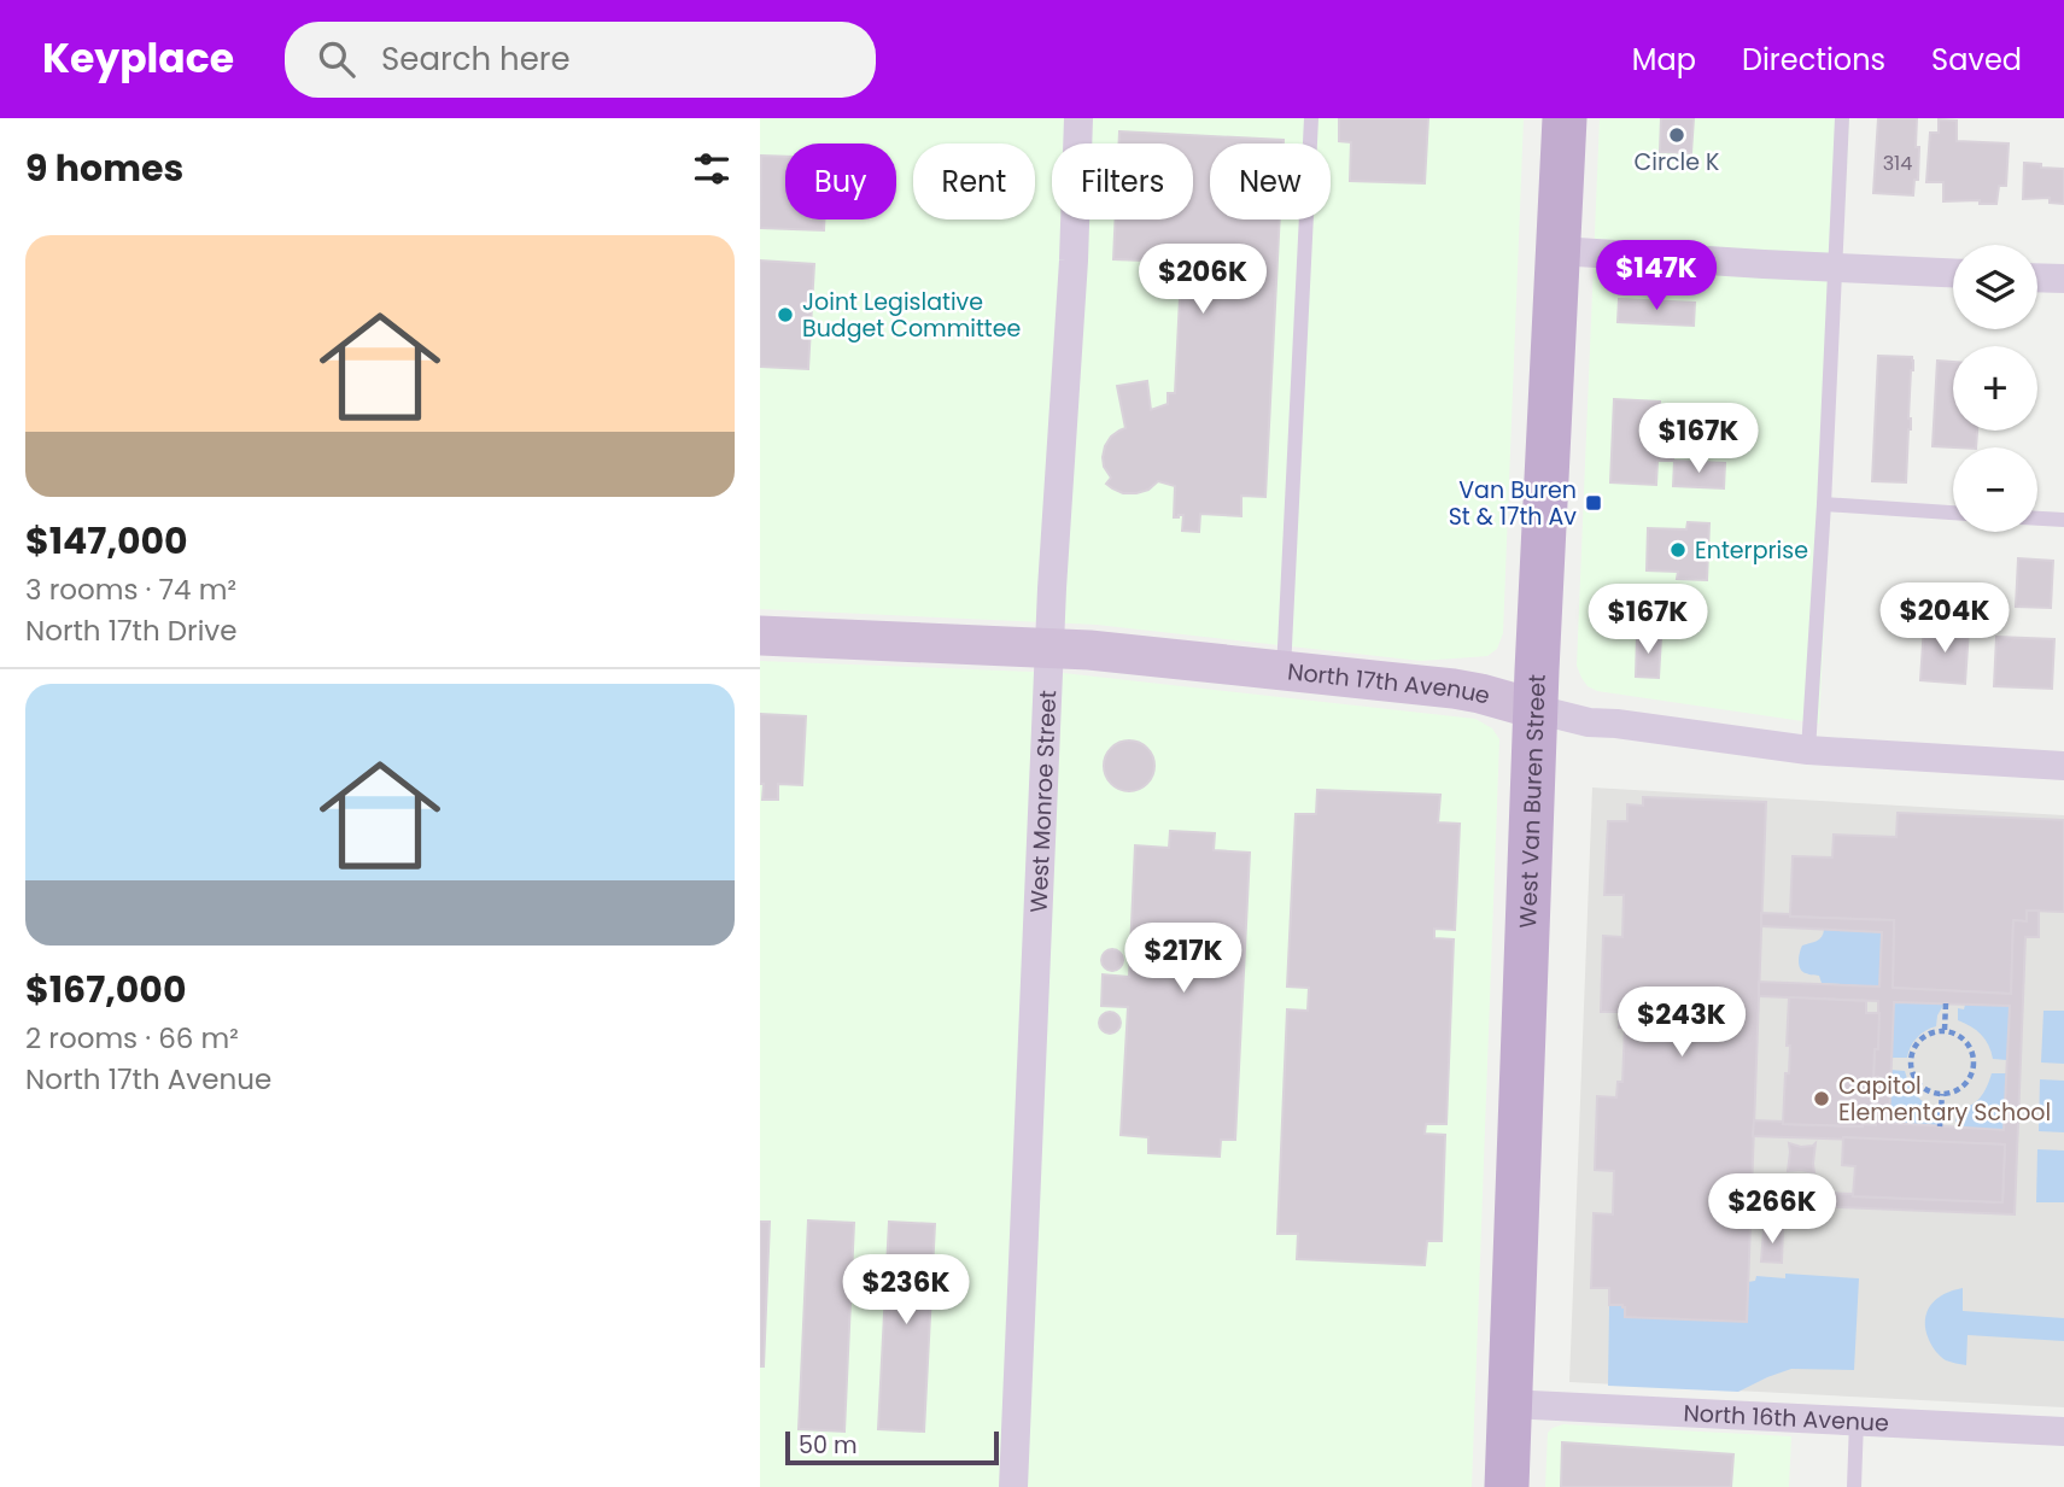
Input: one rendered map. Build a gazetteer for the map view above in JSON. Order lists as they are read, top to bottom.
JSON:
{
  "streets": {
    "main road": ["North 17th Avenue", "West Van Buren Street"],
    "street": ["West Monroe Street", "North 16th Avenue"]
  },
  "crossings": [
    ["North 17th Avenue", "West Monroe Street"],
    ["North 17th Avenue", "West Van Buren Street"],
    ["West Van Buren Street", "North 16th Avenue"]
  ],
  "places": {
    "other": [
      "Circle K",
      "Joint Legislative Budget Committee",
      "Enterprise",
      "Capitol Elementary School"
    ],
    "transit": ["Van Buren St & 17th Av"]
  },
  "house_numbers": ["314"],
  "scale_bar": "50 m",
  "page": {
    "header": "Keyplace",
    "search": "Search here",
    "nav": ["Map", "Directions", "Saved"],
    "heading": "9 homes",
    "chip": [
      "Buy",
      "Rent",
      "Filters",
      "New"
    ],
    "list": [
      {
        "name": "$147,000",
        "note": "3 rooms · 74 m² · North 17th Drive"
      },
      {
        "name": "$167,000",
        "note": "2 rooms · 66 m² · North 17th Avenue"
      }
    ],
    "price": [
      "$147K",
      "$206K",
      "$167K",
      "$204K",
      "$167K",
      "$217K",
      "$243K",
      "$266K",
      "$236K"
    ],
    "map_buttons": ["+", "−"],
    "scale": "50 m"
  }
}
